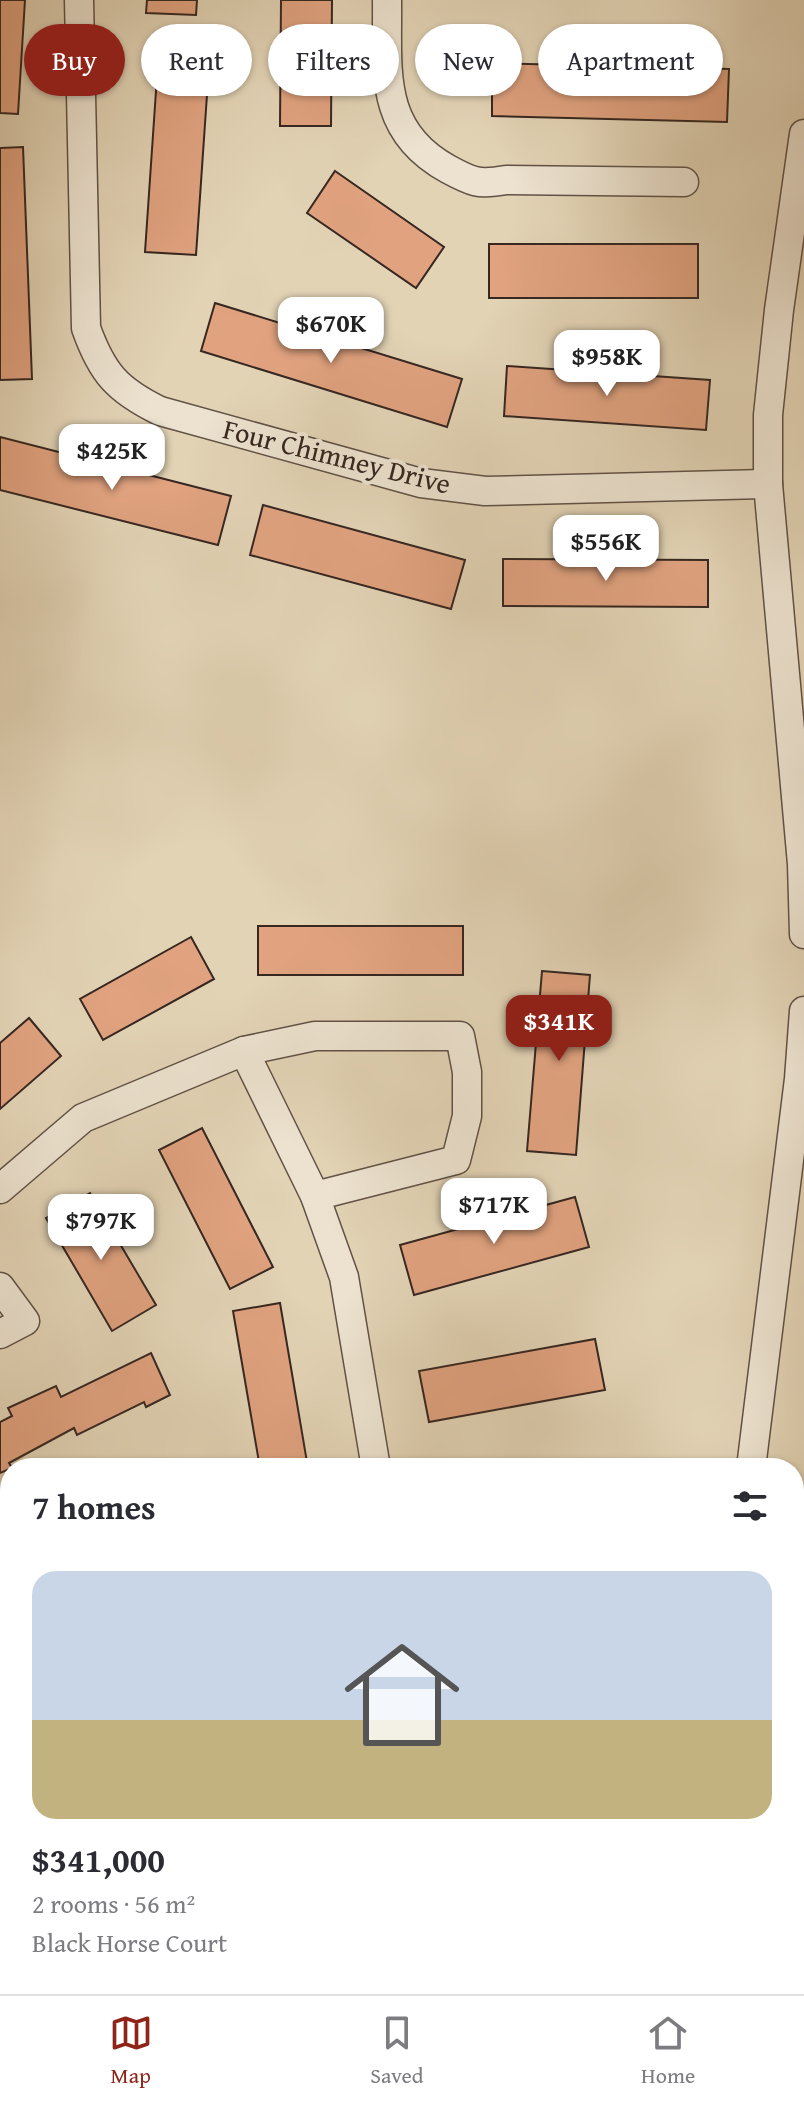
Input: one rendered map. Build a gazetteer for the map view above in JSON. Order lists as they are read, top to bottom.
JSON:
{
  "streets": {
    "street": ["Four Chimney Drive"]
  },
  "page": {
    "chip": [
      "Buy",
      "Rent",
      "Filters",
      "New",
      "Apartment"
    ],
    "price": [
      "$670K",
      "$958K",
      "$425K",
      "$556K",
      "$341K",
      "$717K",
      "$797K"
    ],
    "heading": "7 homes",
    "list": [
      {
        "name": "$341,000",
        "note": "2 rooms · 56 m² · Black Horse Court"
      }
    ],
    "tabs": ["Map", "Saved", "Home"]
  }
}
